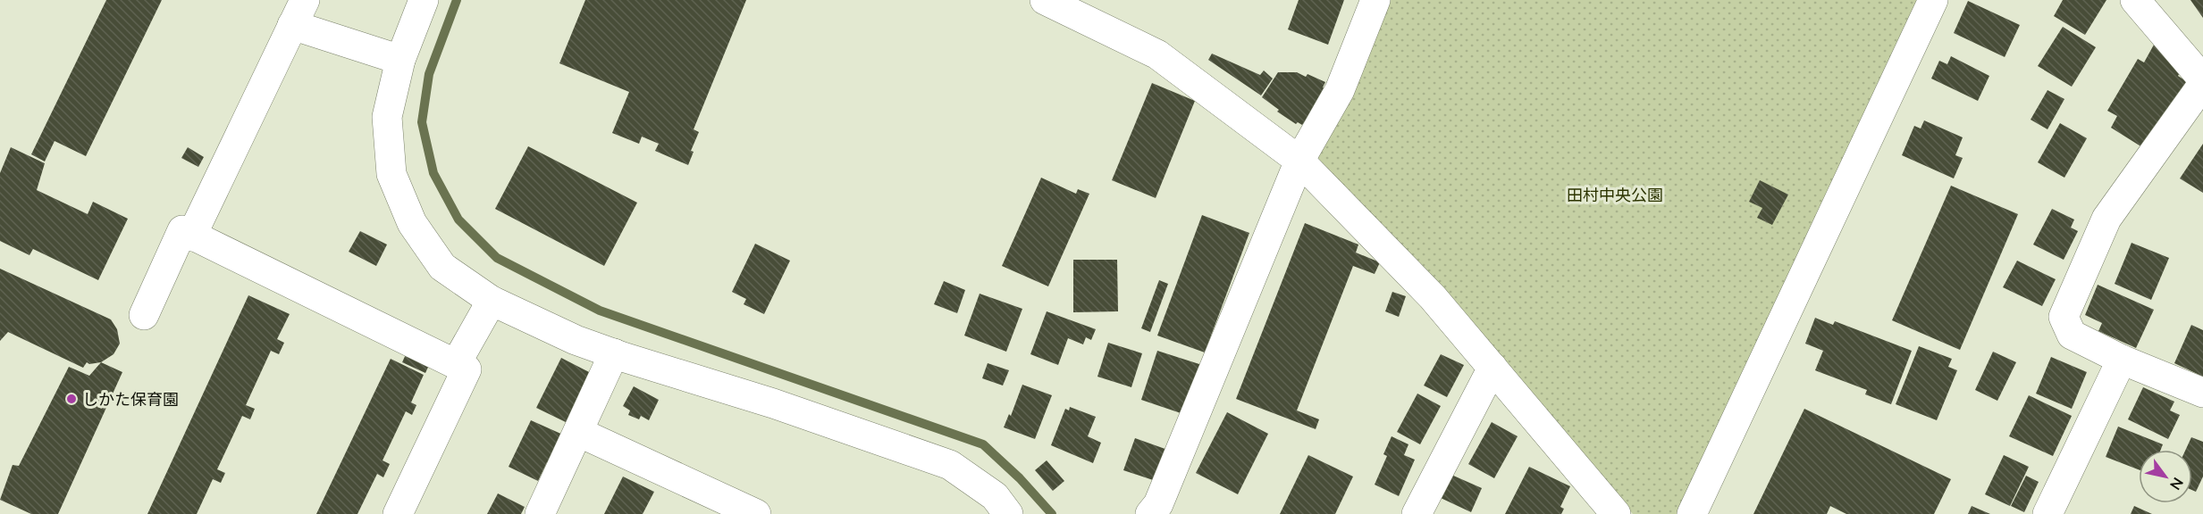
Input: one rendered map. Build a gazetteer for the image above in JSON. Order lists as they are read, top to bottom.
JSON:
{
  "parks": ["田村中央公園"],
  "places": ["しかた保育園"],
  "north": "bottom right"
}
